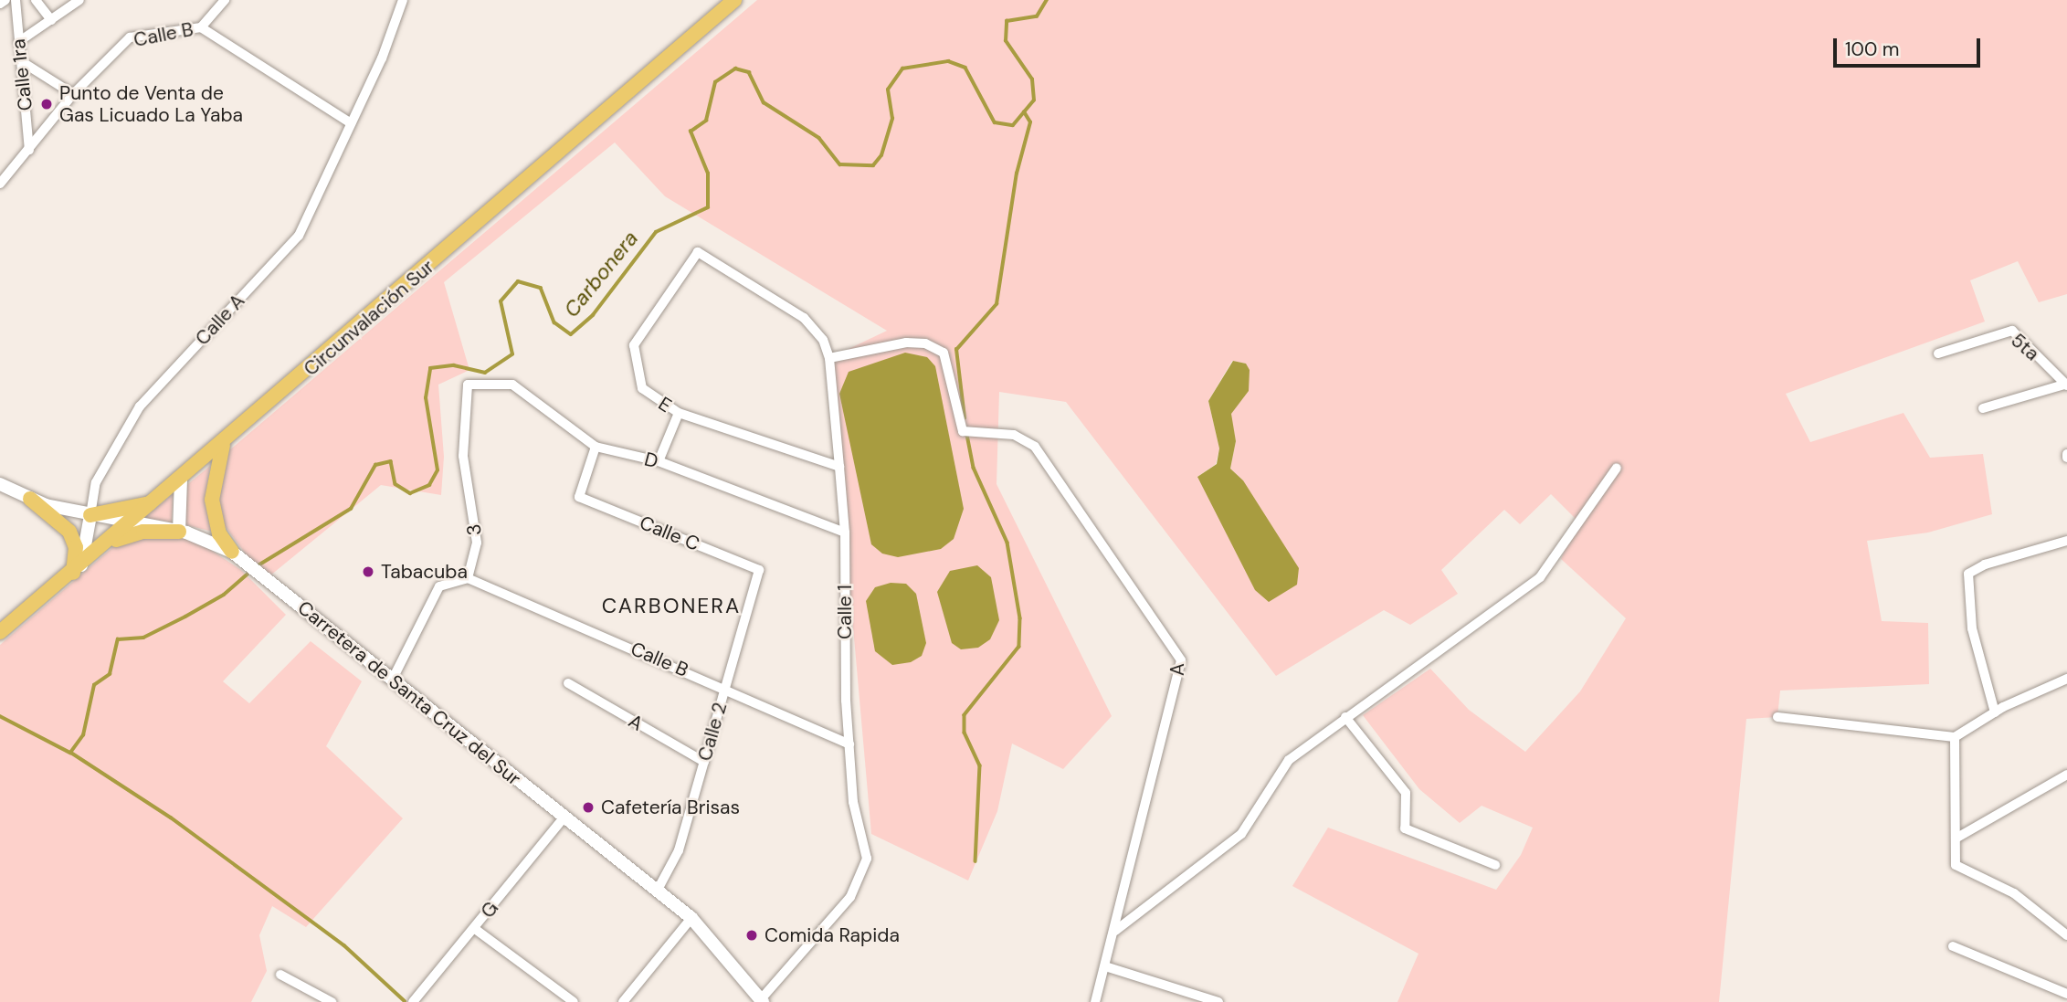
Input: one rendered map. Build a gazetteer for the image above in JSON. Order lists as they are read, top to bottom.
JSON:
{
  "streets": {
    "main road": ["Circunvalación Sur", "Carretera de Santa Cruz del Sur"],
    "street": [
      "Calle B",
      "Calle 1ra",
      "Calle A",
      "5ta",
      "E",
      "D",
      "3",
      "Calle C",
      "Calle 1",
      "A",
      "Calle 2",
      "G"
    ]
  },
  "crossings": [
    ["Calle B", "Calle 1ra"],
    ["Calle B", "3"],
    ["Calle B", "Calle 1"],
    ["Calle B", "Calle 2"],
    ["Circunvalación Sur", "Carretera de Santa Cruz del Sur"],
    ["Calle A", "Carretera de Santa Cruz del Sur"],
    ["E", "Calle 1"],
    ["D", "3"],
    ["D", "Calle C"],
    ["D", "Calle 1"],
    ["Calle C", "Calle 2"],
    ["Calle 1", "A"],
    ["Calle 1", "Carretera de Santa Cruz del Sur"],
    ["A", "Calle 2"],
    ["Carretera de Santa Cruz del Sur", "Calle 2"],
    ["Carretera de Santa Cruz del Sur", "G"]
  ],
  "districts": ["CARBONERA"],
  "water": ["Carbonera"],
  "places": [
    "Punto de Venta de Gas Licuado La Yaba",
    "Tabacuba",
    "Cafetería Brisas",
    "Comida Rapida"
  ],
  "scale_bar": "100 m"
}
